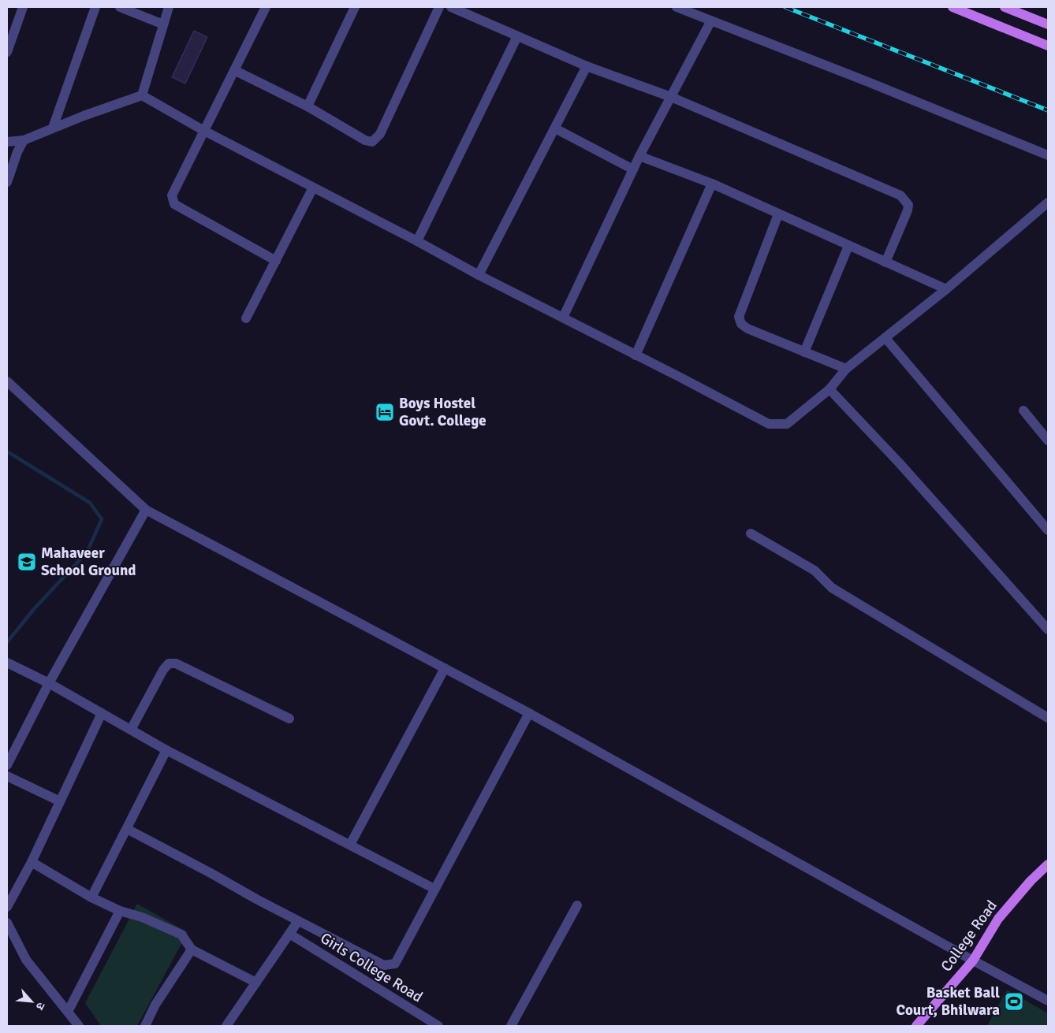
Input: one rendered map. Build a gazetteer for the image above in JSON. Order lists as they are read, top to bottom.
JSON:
{
  "streets": {
    "main road": ["College Road"],
    "street": ["Girls College Road"]
  },
  "places": {
    "hotel": ["Boys Hostel Govt. College"],
    "school or university": ["Mahaveer School Ground"],
    "sports": ["Basket Ball Court, Bhilwara"]
  },
  "north": "bottom right"
}
